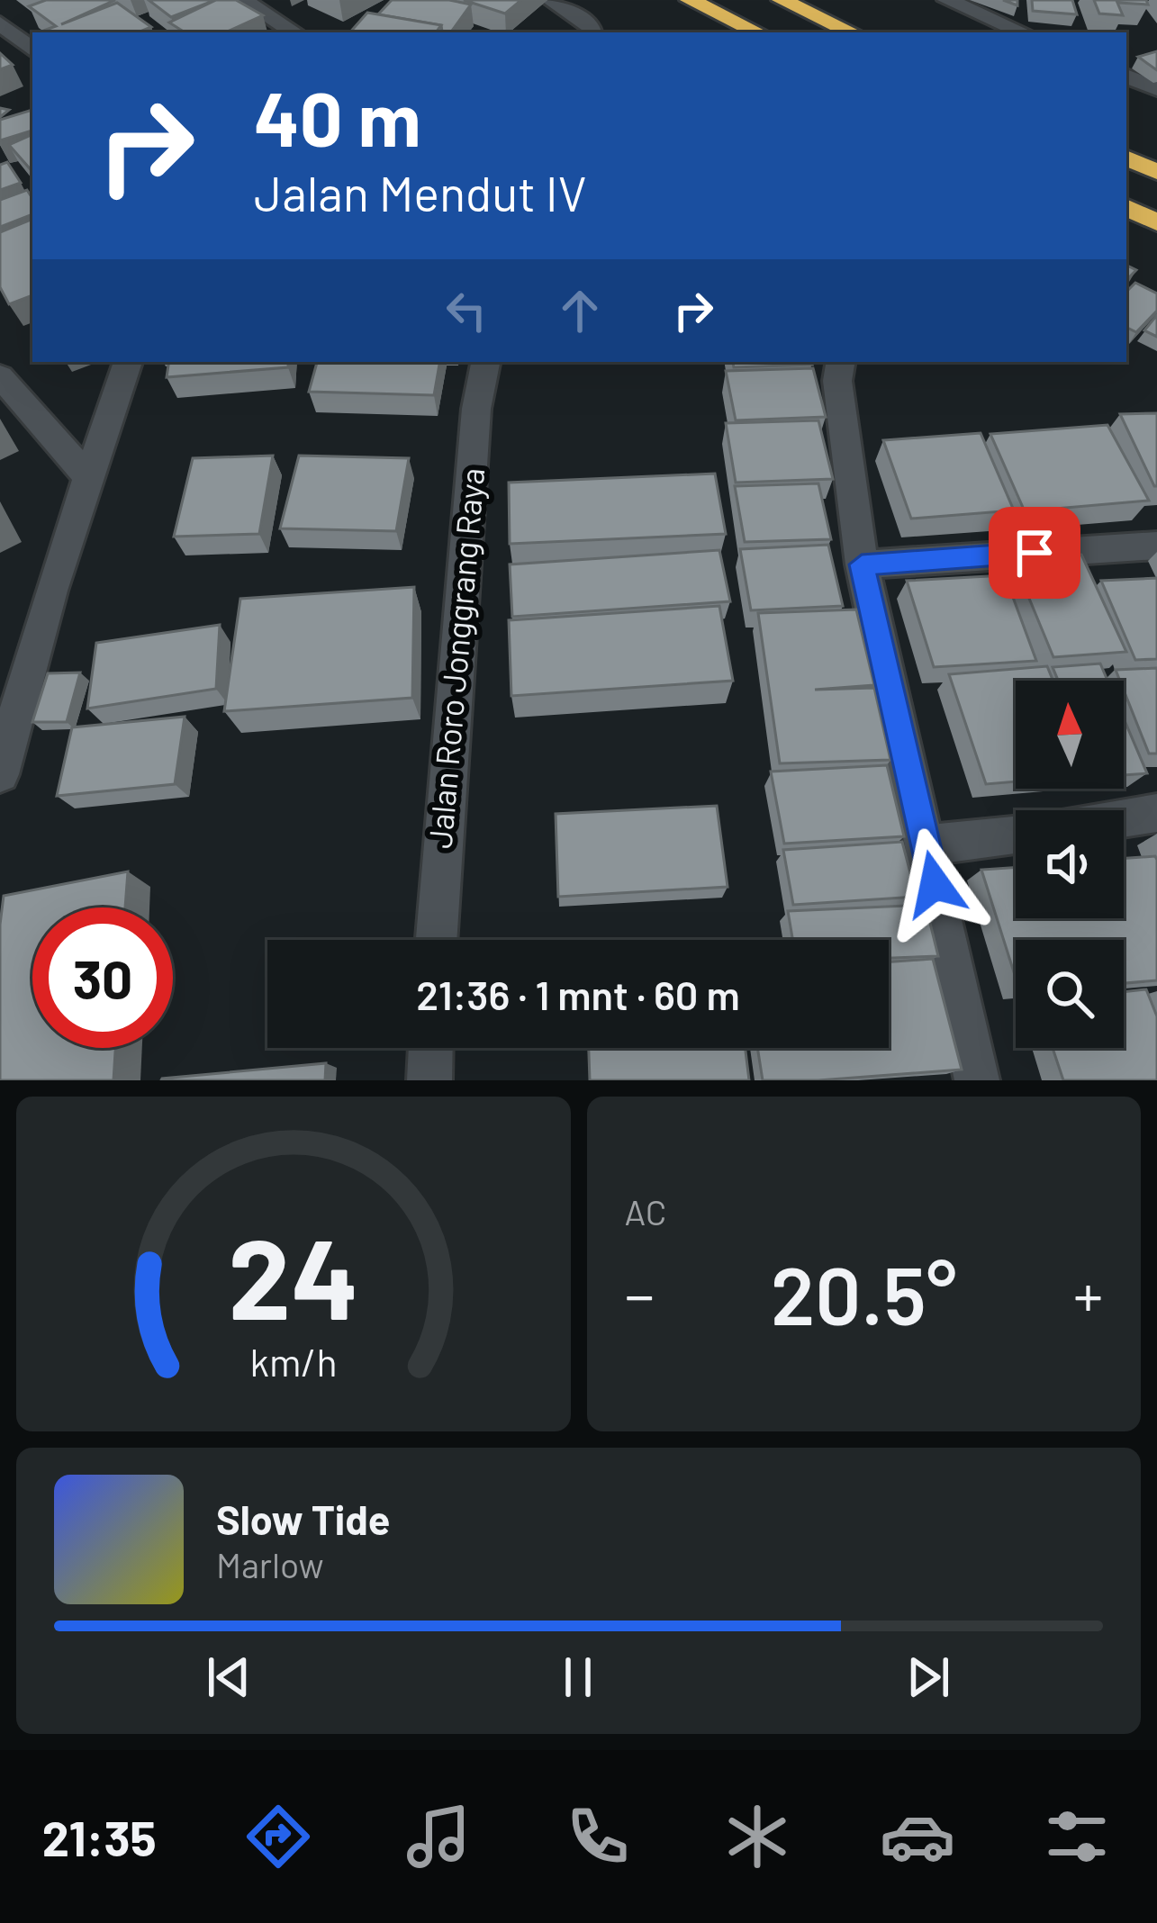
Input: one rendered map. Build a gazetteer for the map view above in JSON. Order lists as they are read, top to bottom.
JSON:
{
  "streets": {
    "street": ["Jalan Roro Jonggrang Raya"]
  },
  "north": "top",
  "page": {
    "turn": ["40 m", "Jalan Mendut IV"],
    "limit": "30",
    "trip": "21:36 · 1 mnt · 60 m",
    "tile": "AC",
    "heat": ["−", "20.5°", "+"],
    "song": ["Slow Tide", "Marlow"],
    "tabs": "21:35",
    "gauge": ["24", "km/h"]
  }
}
